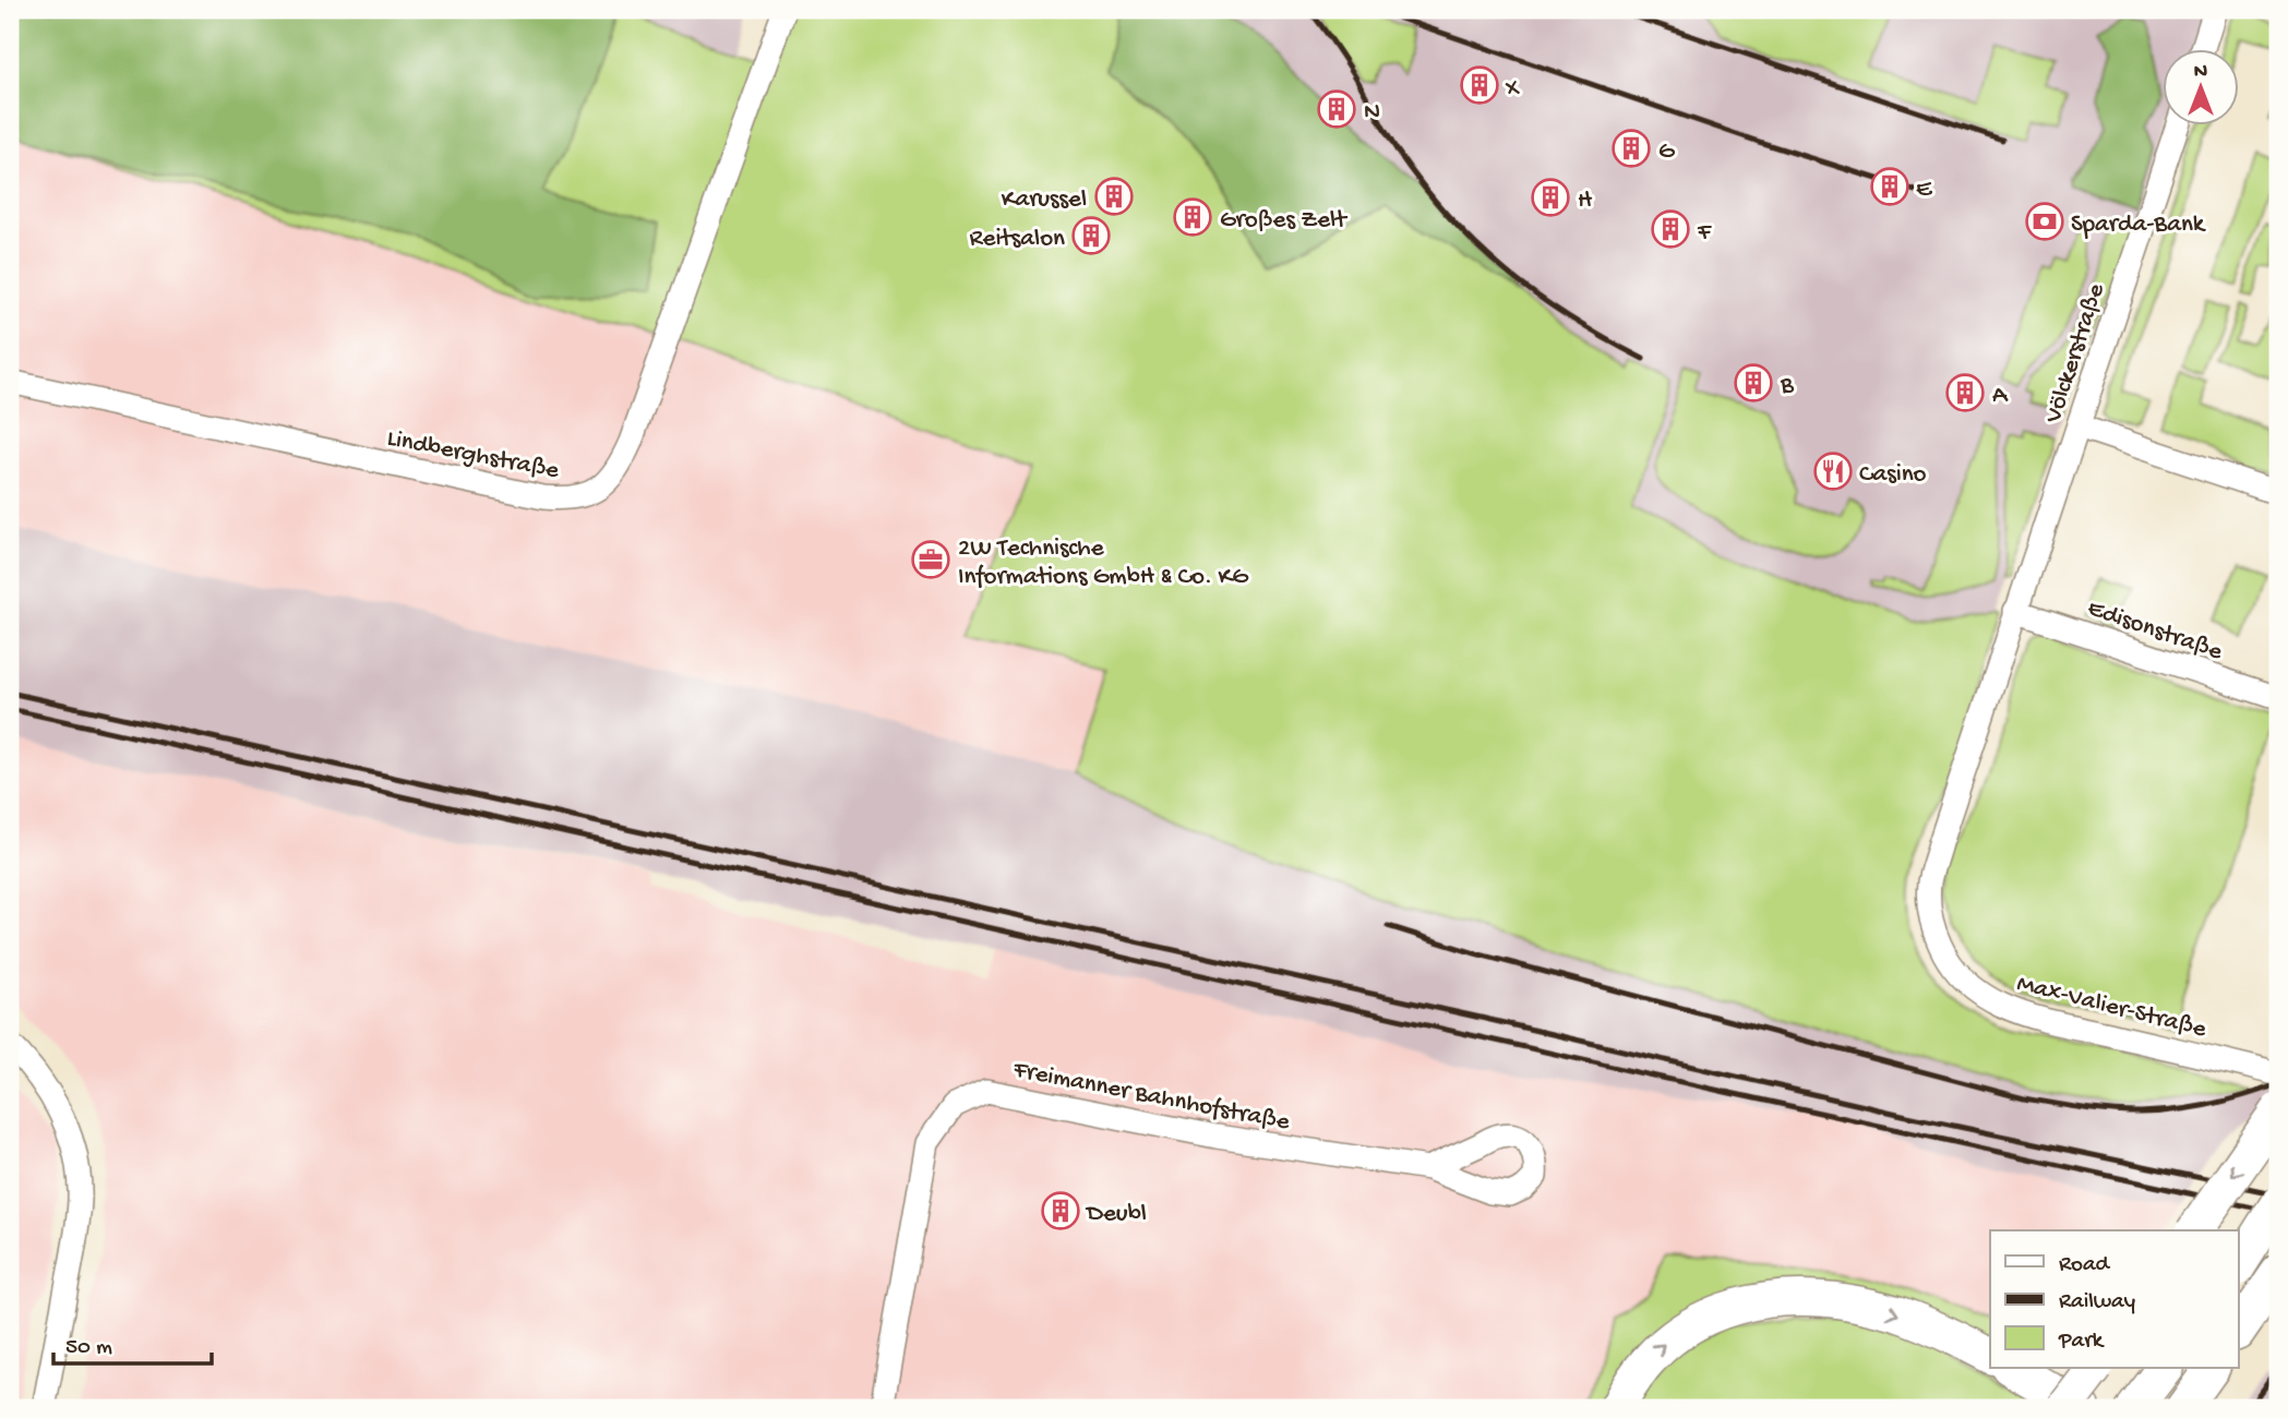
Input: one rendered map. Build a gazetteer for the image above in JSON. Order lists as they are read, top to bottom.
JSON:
{
  "streets": {
    "street": [
      "Völckerstraße",
      "Lindberghstraße",
      "Edisonstraße",
      "Max-Valier-Straße",
      "Freimanner Bahnhofstraße"
    ]
  },
  "crossings": [
    ["Völckerstraße", "Edisonstraße"],
    ["Völckerstraße", "Max-Valier-Straße"],
    ["Edisonstraße", "Max-Valier-Straße"]
  ],
  "places": {
    "building": [
      "X",
      "N",
      "G",
      "E",
      "Karussel",
      "H",
      "Großes Zelt",
      "F",
      "Reitsalon",
      "B",
      "A",
      "Deubl"
    ],
    "bank": ["Sparda-Bank"],
    "restaurant": ["Casino"],
    "office": ["2W Technische Informations GmbH & Co. KG"]
  },
  "legend": ["Road", "Railway", "Park"],
  "scale_bar": "50 m",
  "north": "top"
}
